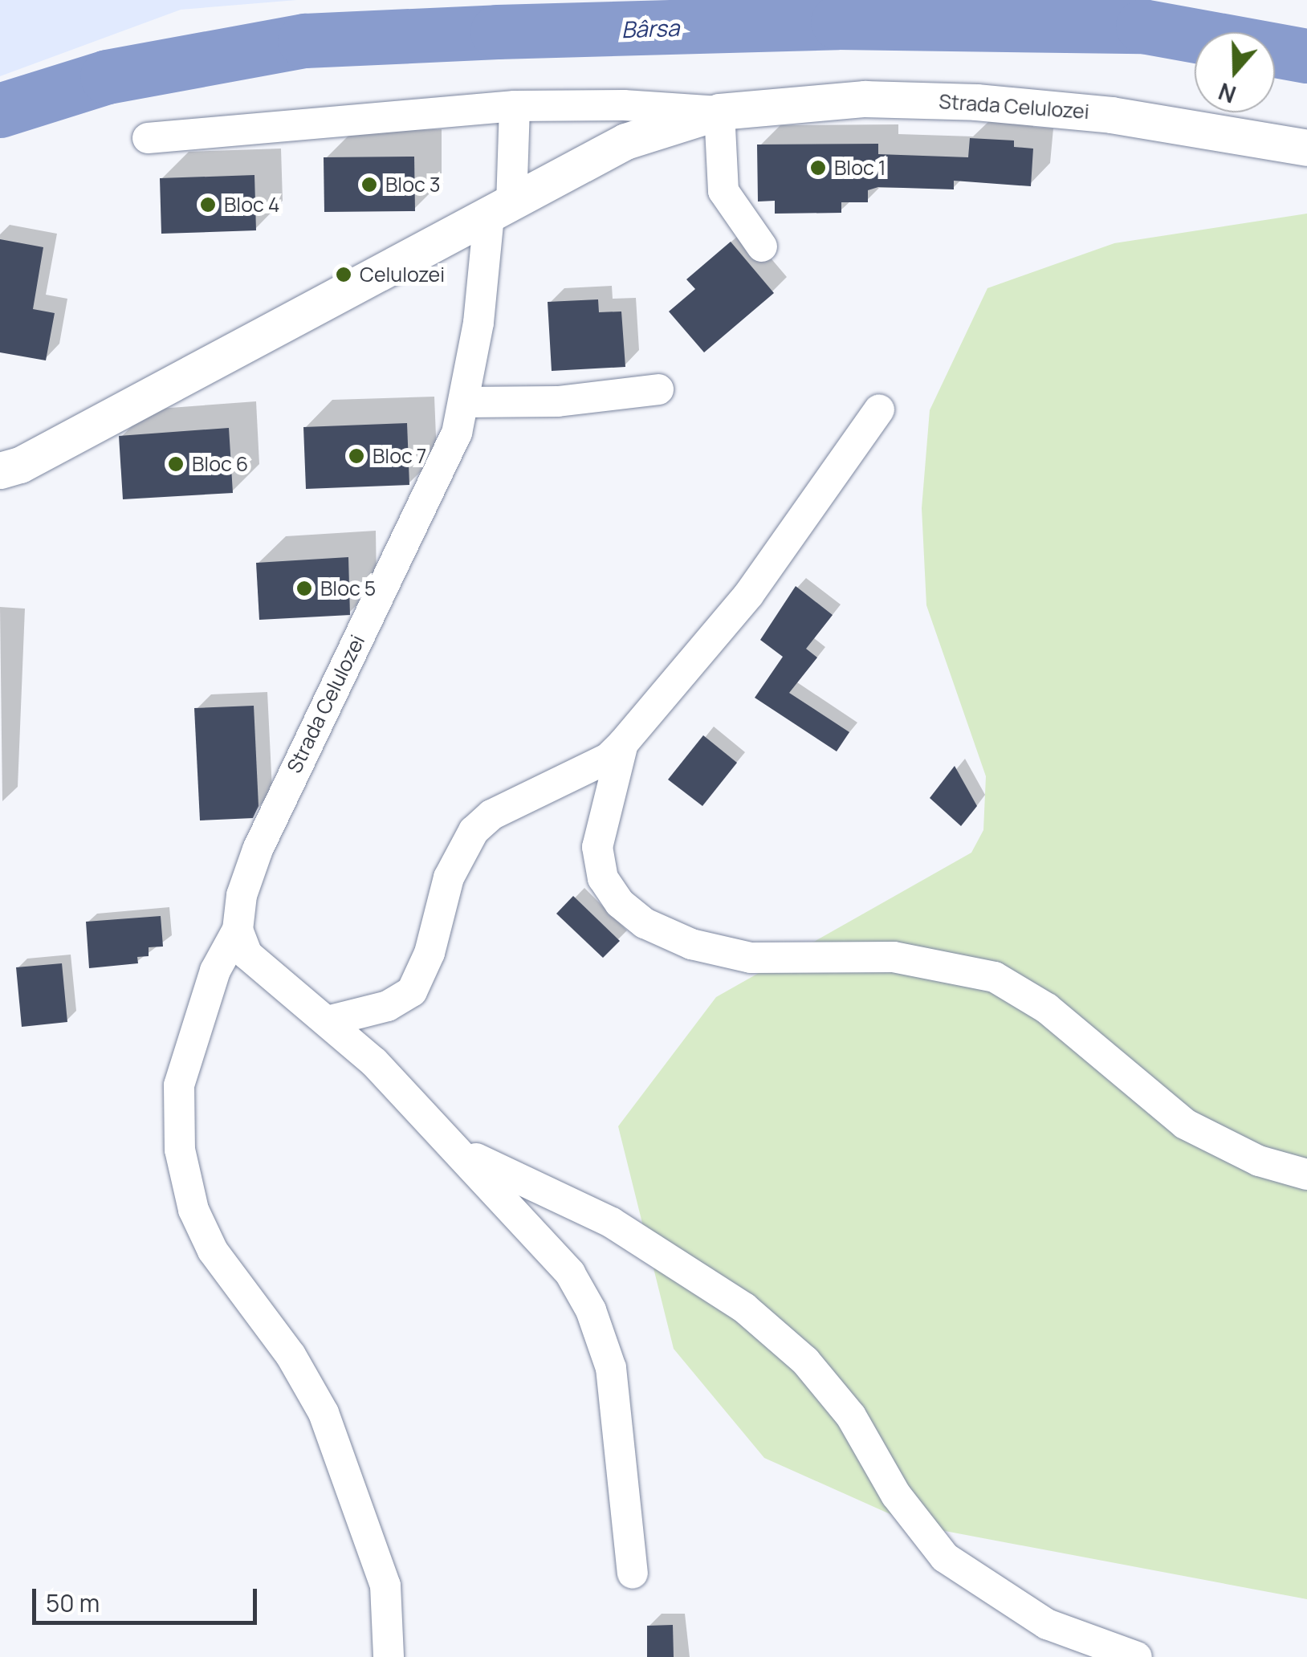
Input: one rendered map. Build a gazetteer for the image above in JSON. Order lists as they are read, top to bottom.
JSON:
{
  "streets": {
    "street": ["Strada Celulozei"]
  },
  "water": ["Bârsa"],
  "places": [
    "Bloc 1",
    "Bloc 3",
    "Bloc 4",
    "Celulozei",
    "Bloc 7",
    "Bloc 6",
    "Bloc 5"
  ],
  "scale_bar": "50 m",
  "north": "bottom"
}
